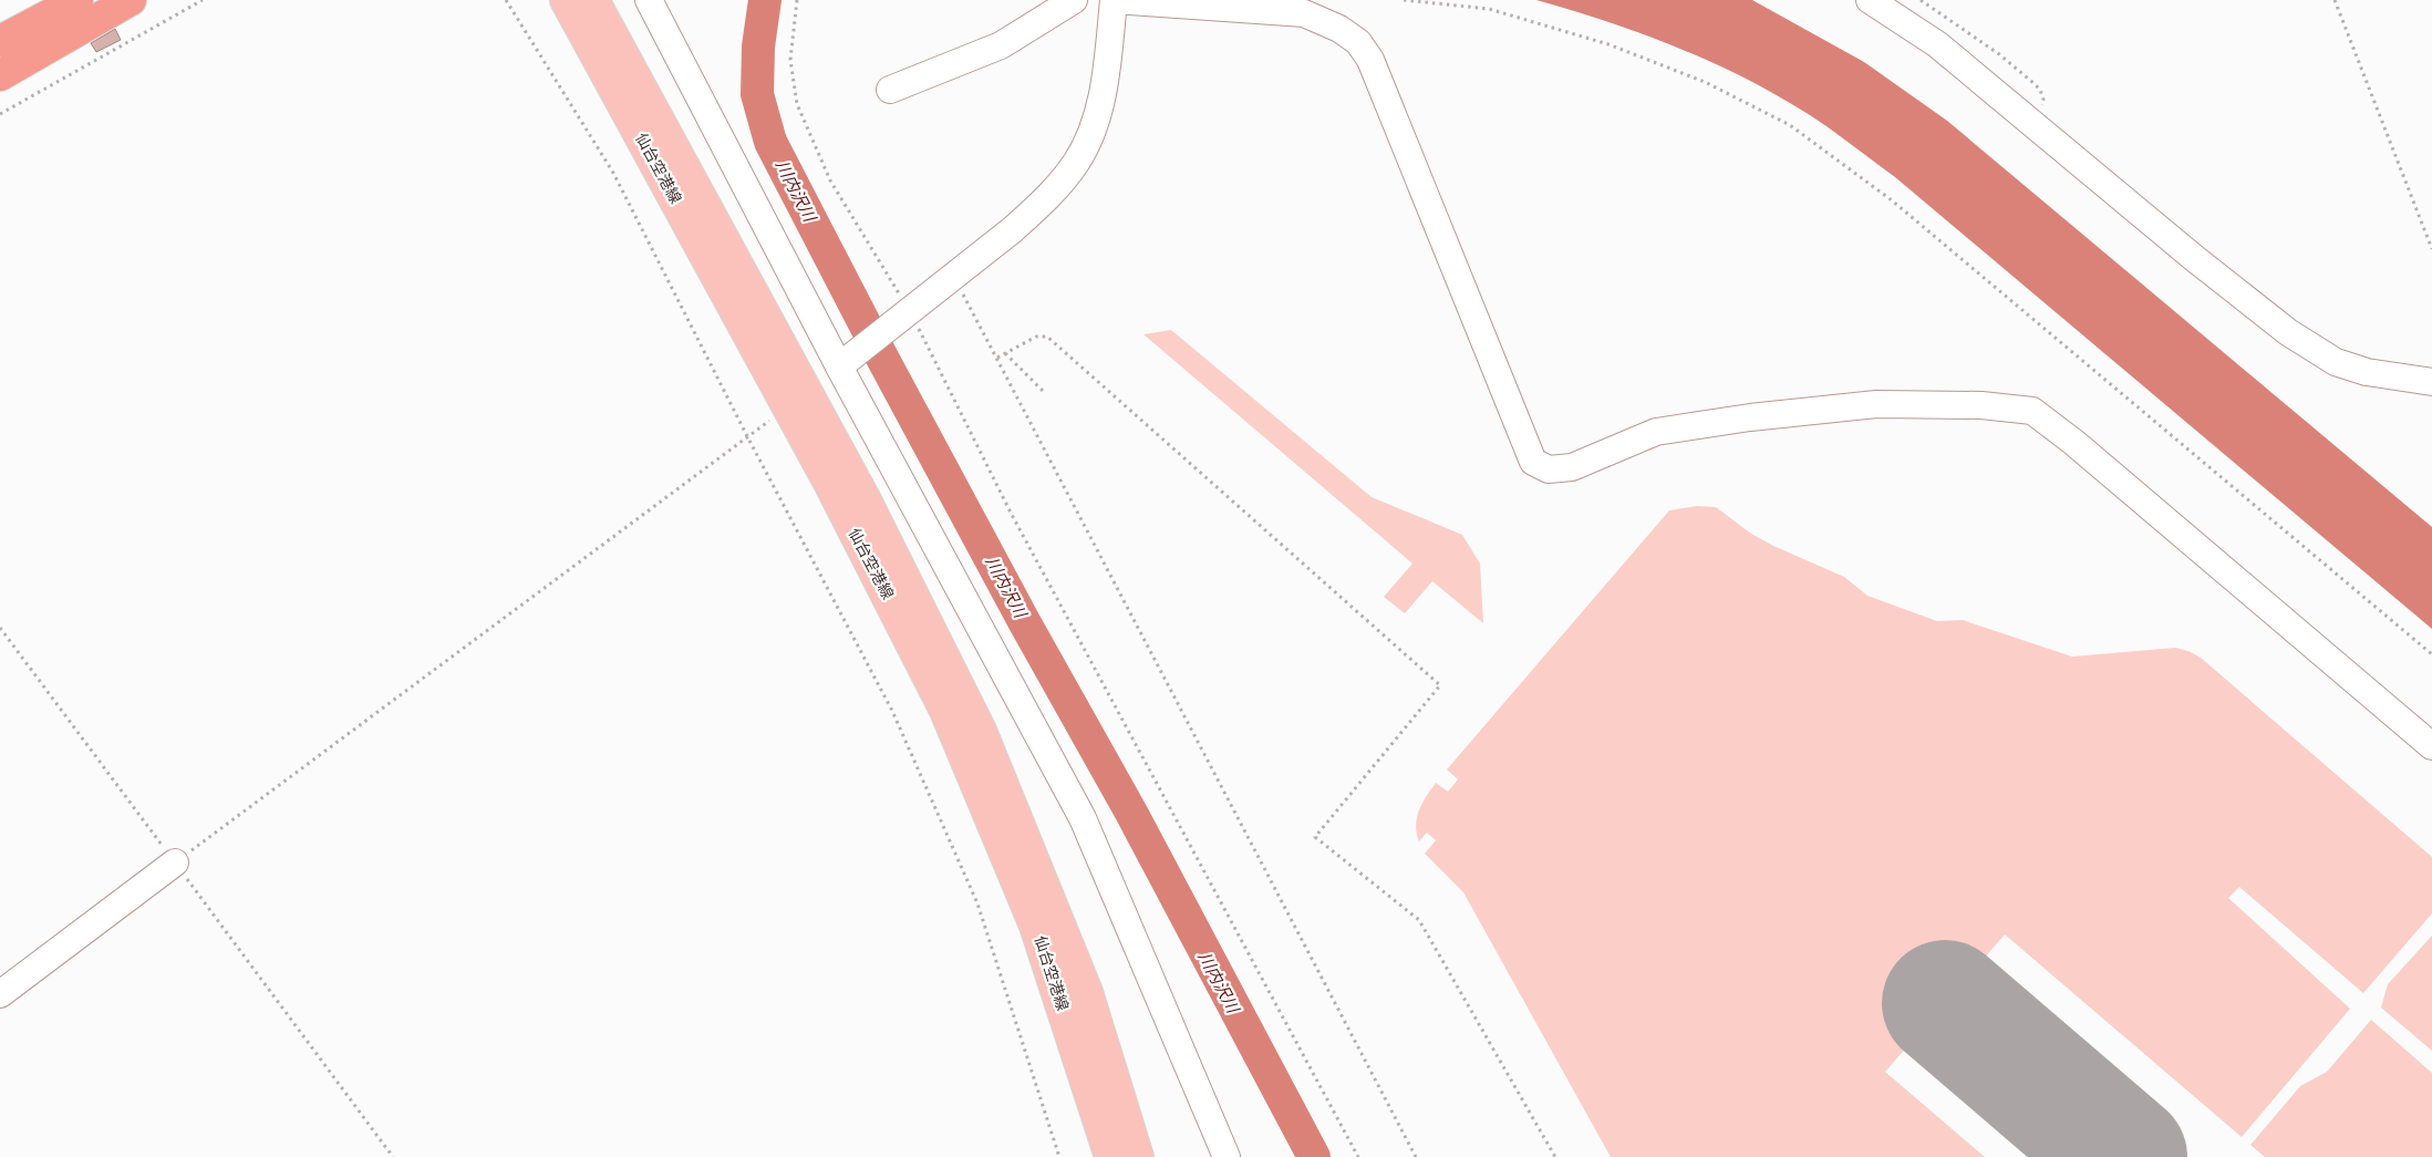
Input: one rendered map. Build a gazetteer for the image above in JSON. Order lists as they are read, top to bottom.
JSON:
{
  "streets": {
    "main road": ["仙台空港線"]
  },
  "water": ["川内沢川"]
}
